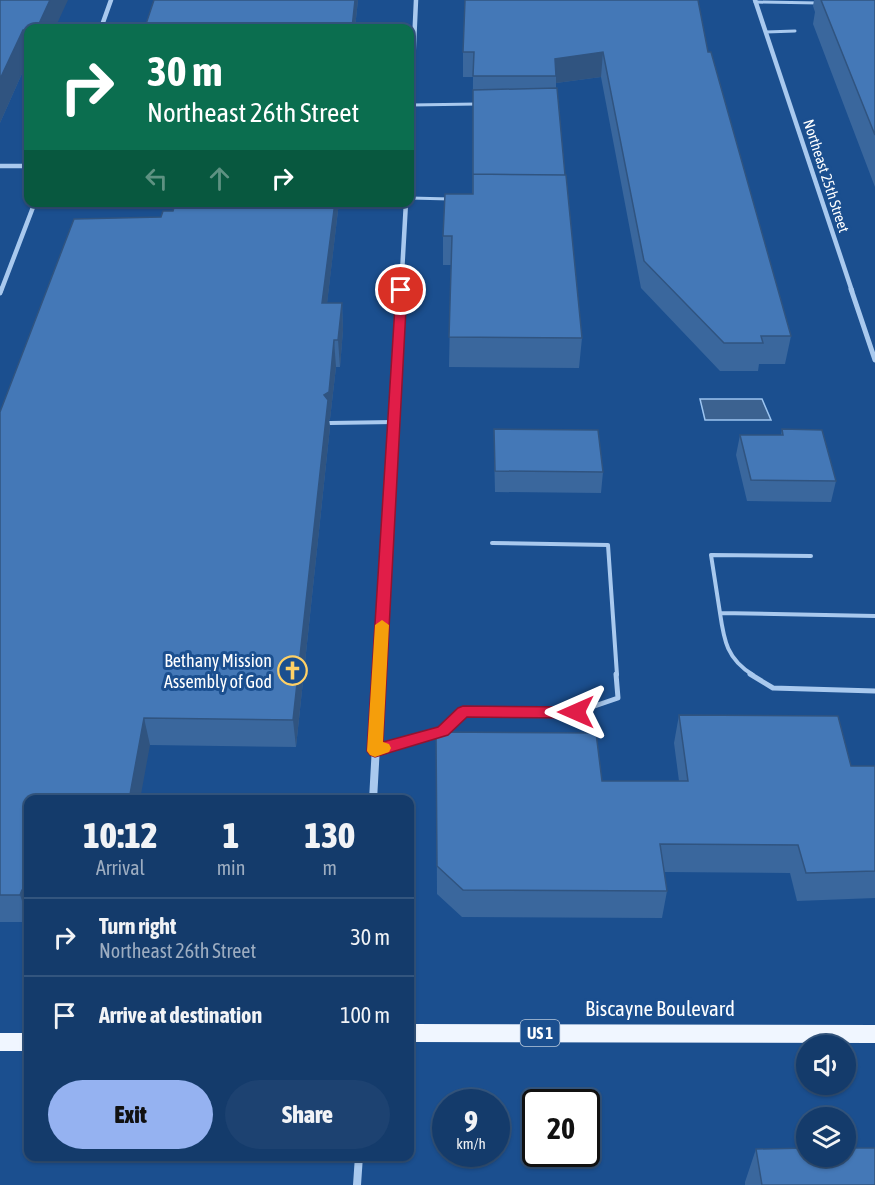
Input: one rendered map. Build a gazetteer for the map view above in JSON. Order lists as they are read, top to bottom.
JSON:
{
  "streets": {
    "main road": ["Biscayne Boulevard", "US 1"],
    "street": ["Northeast 25th Street"]
  },
  "places": {
    "church": ["Bethany Mission Assembly of God"]
  },
  "page": {
    "turn": ["30 m", "Northeast 26th Street"],
    "eta": [
      "10:12",
      "Arrival",
      "1",
      "min",
      "130",
      "m"
    ],
    "list": [
      {
        "name": "Turn right",
        "note": "Northeast 26th Street",
        "value": "30 m"
      },
      {
        "name": "Arrive at destination",
        "value": "100 m"
      }
    ],
    "buttons": ["Exit", "Share"],
    "speed": "9 km/h",
    "limit": "20"
  }
}
